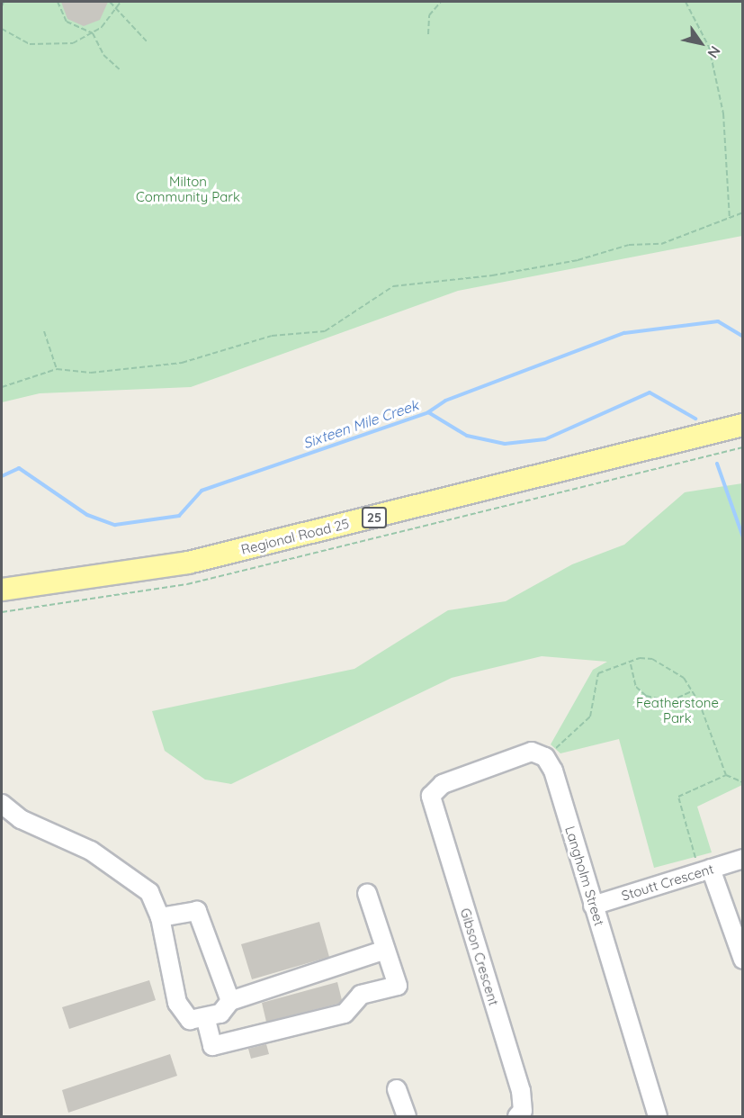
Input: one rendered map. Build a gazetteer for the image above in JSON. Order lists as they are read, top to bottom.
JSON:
{
  "streets": {
    "main road": ["25", "Regional Road 25"],
    "street": ["Langholm Street", "Stoutt Crescent", "Gibson Crescent"]
  },
  "crossings": [
    ["Langholm Street", "Stoutt Crescent"],
    ["Langholm Street", "Gibson Crescent"]
  ],
  "water": ["Sixteen Mile Creek"],
  "parks": ["Milton Community Park", "Featherstone Park"],
  "north": "bottom right"
}
